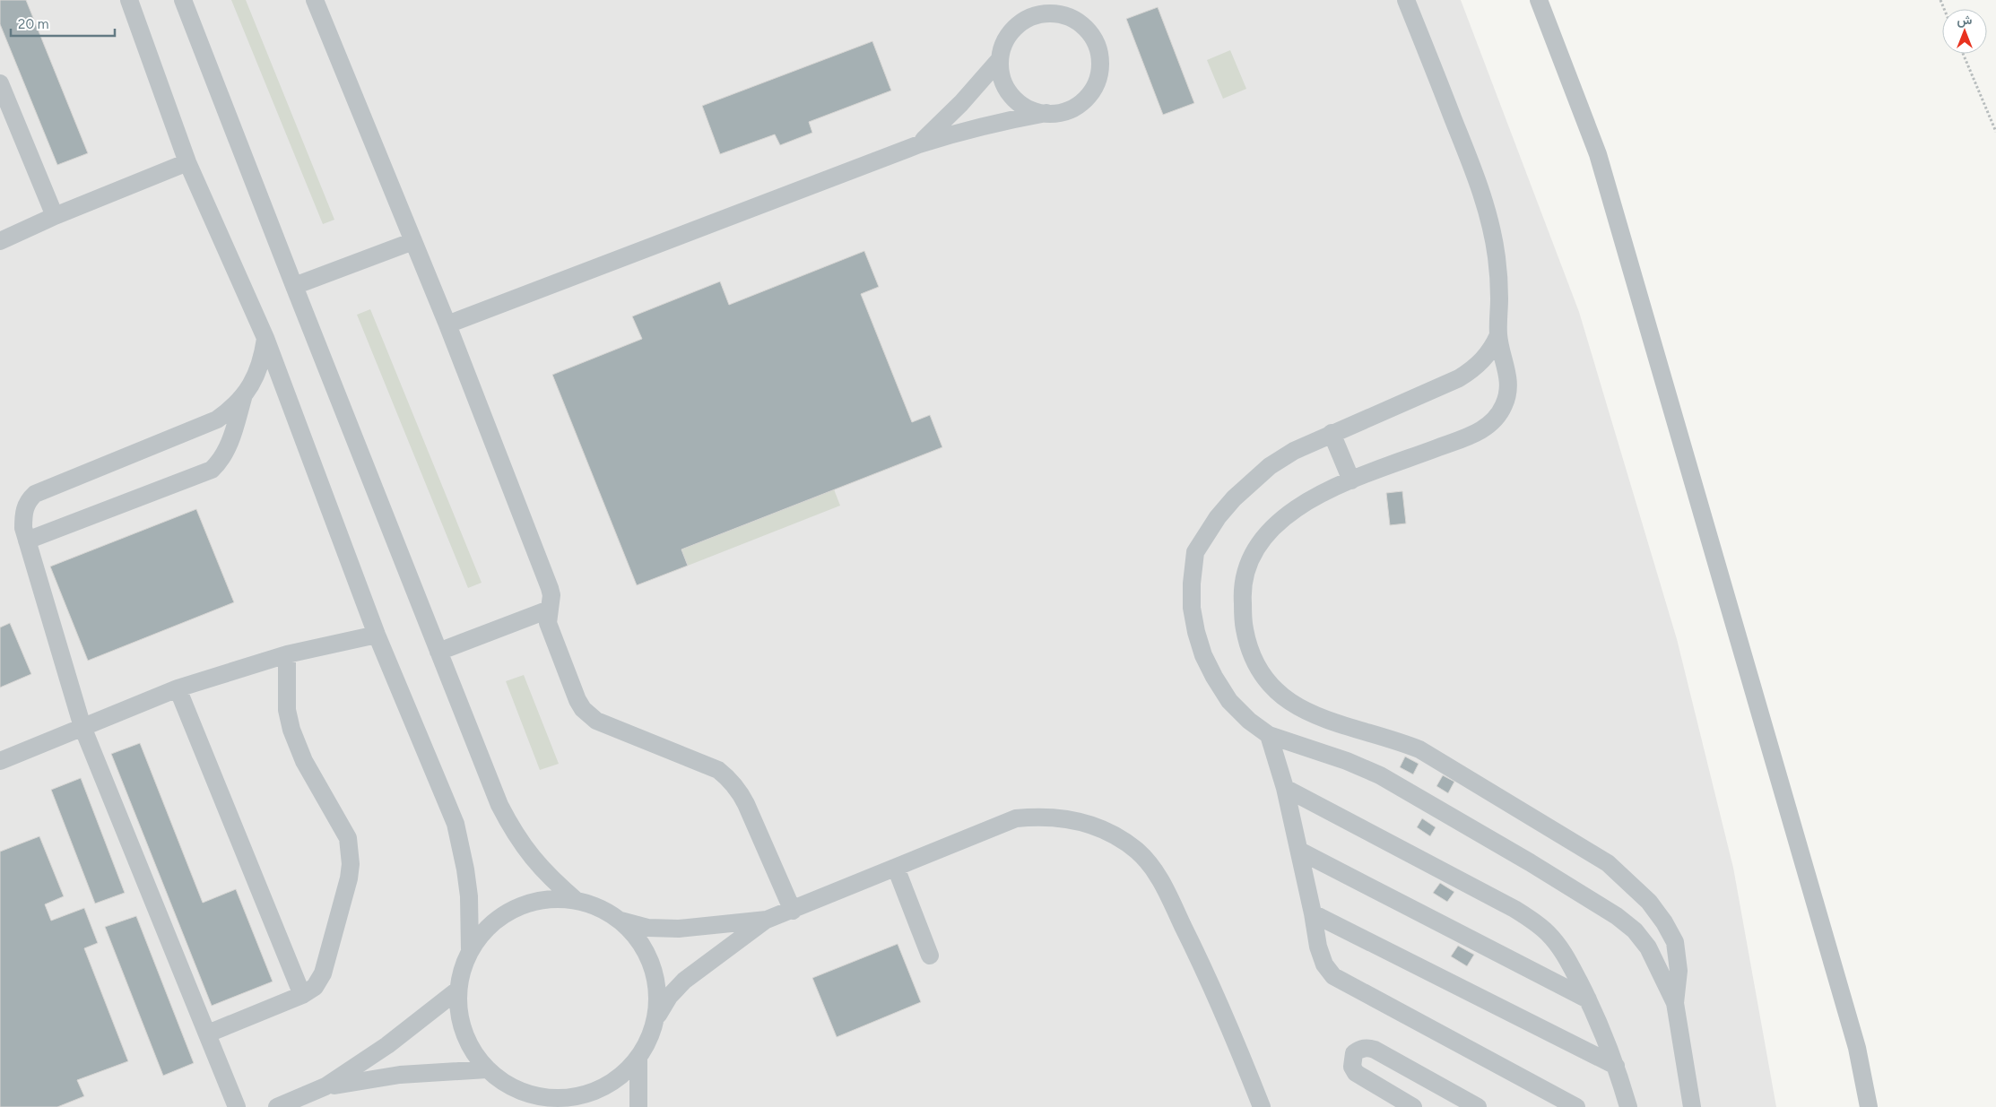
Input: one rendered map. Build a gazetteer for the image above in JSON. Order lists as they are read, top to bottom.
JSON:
{
  "scale_bar": "20 m",
  "north": "top"
}
